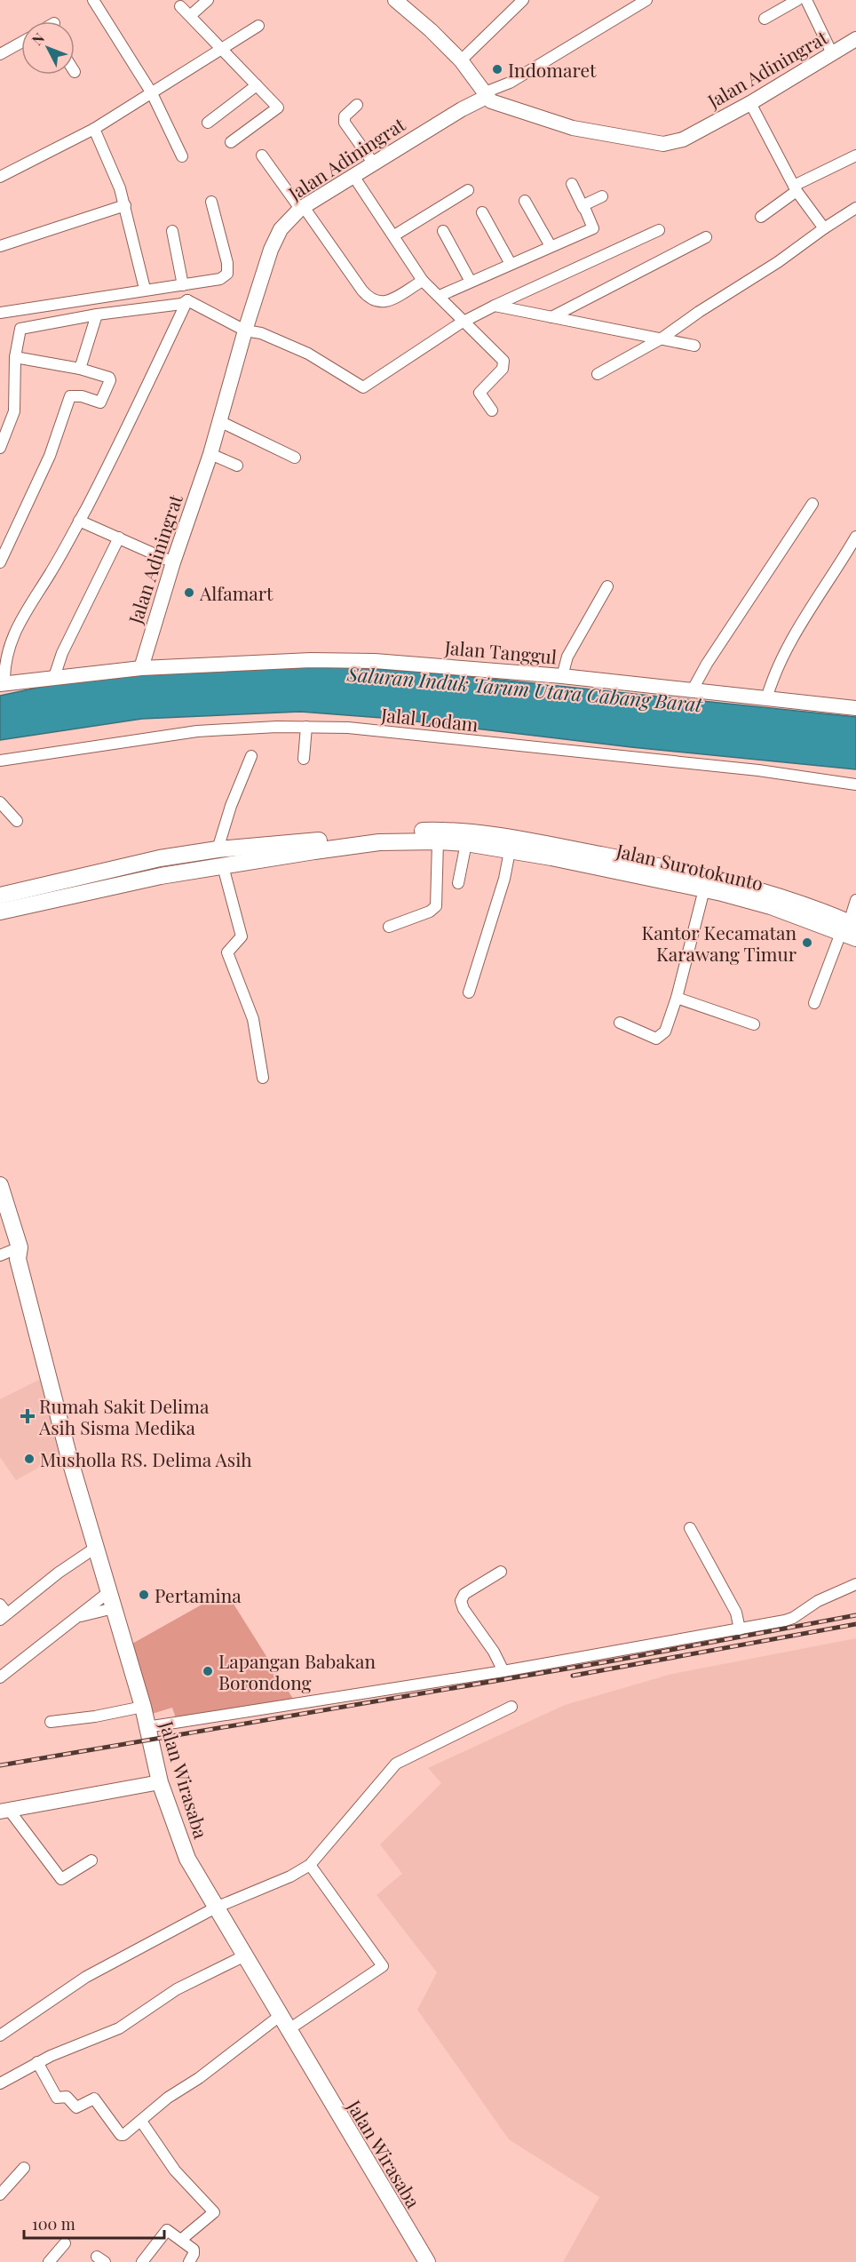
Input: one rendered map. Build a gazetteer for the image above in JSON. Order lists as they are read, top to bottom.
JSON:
{
  "streets": {
    "main road": ["Jalan Surotokunto", "Jalan Wirasaba"],
    "street": ["Jalan Adiningrat", "Jalan Tanggul", "Jalal Lodam"]
  },
  "crossings": [
    ["Jalan Adiningrat", "Jalan Tanggul"]
  ],
  "water": ["Saluran Induk Tarum Utara Cabang Barat"],
  "places": {
    "other": [
      "Indomaret",
      "Alfamart",
      "Kantor Kecamatan Karawang Timur",
      "Musholla RS. Delima Asih",
      "Pertamina",
      "Lapangan Babakan Borondong"
    ],
    "health": ["Rumah Sakit Delima Asih Sisma Medika"]
  },
  "scale_bar": "100 m",
  "north": "top left"
}
